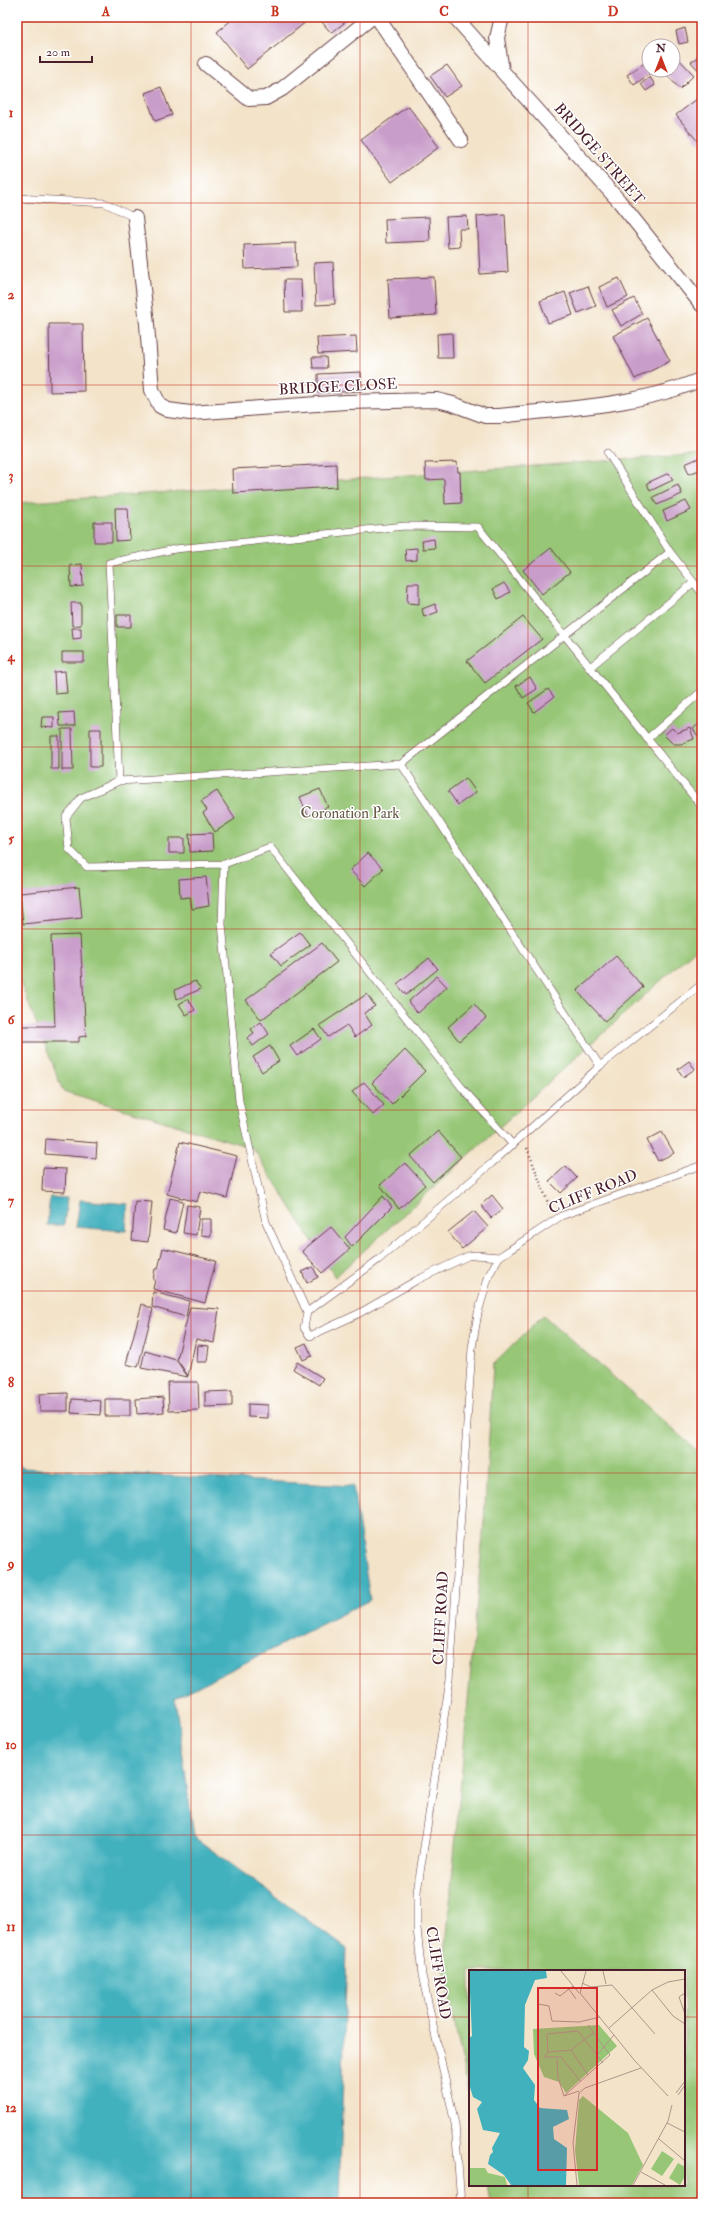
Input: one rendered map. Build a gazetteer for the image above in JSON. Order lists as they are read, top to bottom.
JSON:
{
  "streets": {
    "street": ["BRIDGE STREET", "BRIDGE CLOSE"],
    "lane": ["CLIFF ROAD"]
  },
  "parks": ["Coronation Park"],
  "scale_bar": "20 m",
  "north": "top",
  "grid": {
    "columns": [
      "A",
      "B",
      "C",
      "D"
    ],
    "rows": [
      "1",
      "2",
      "3",
      "4",
      "5",
      "6",
      "7",
      "8",
      "9",
      "10",
      "11",
      "12"
    ]
  }
}
